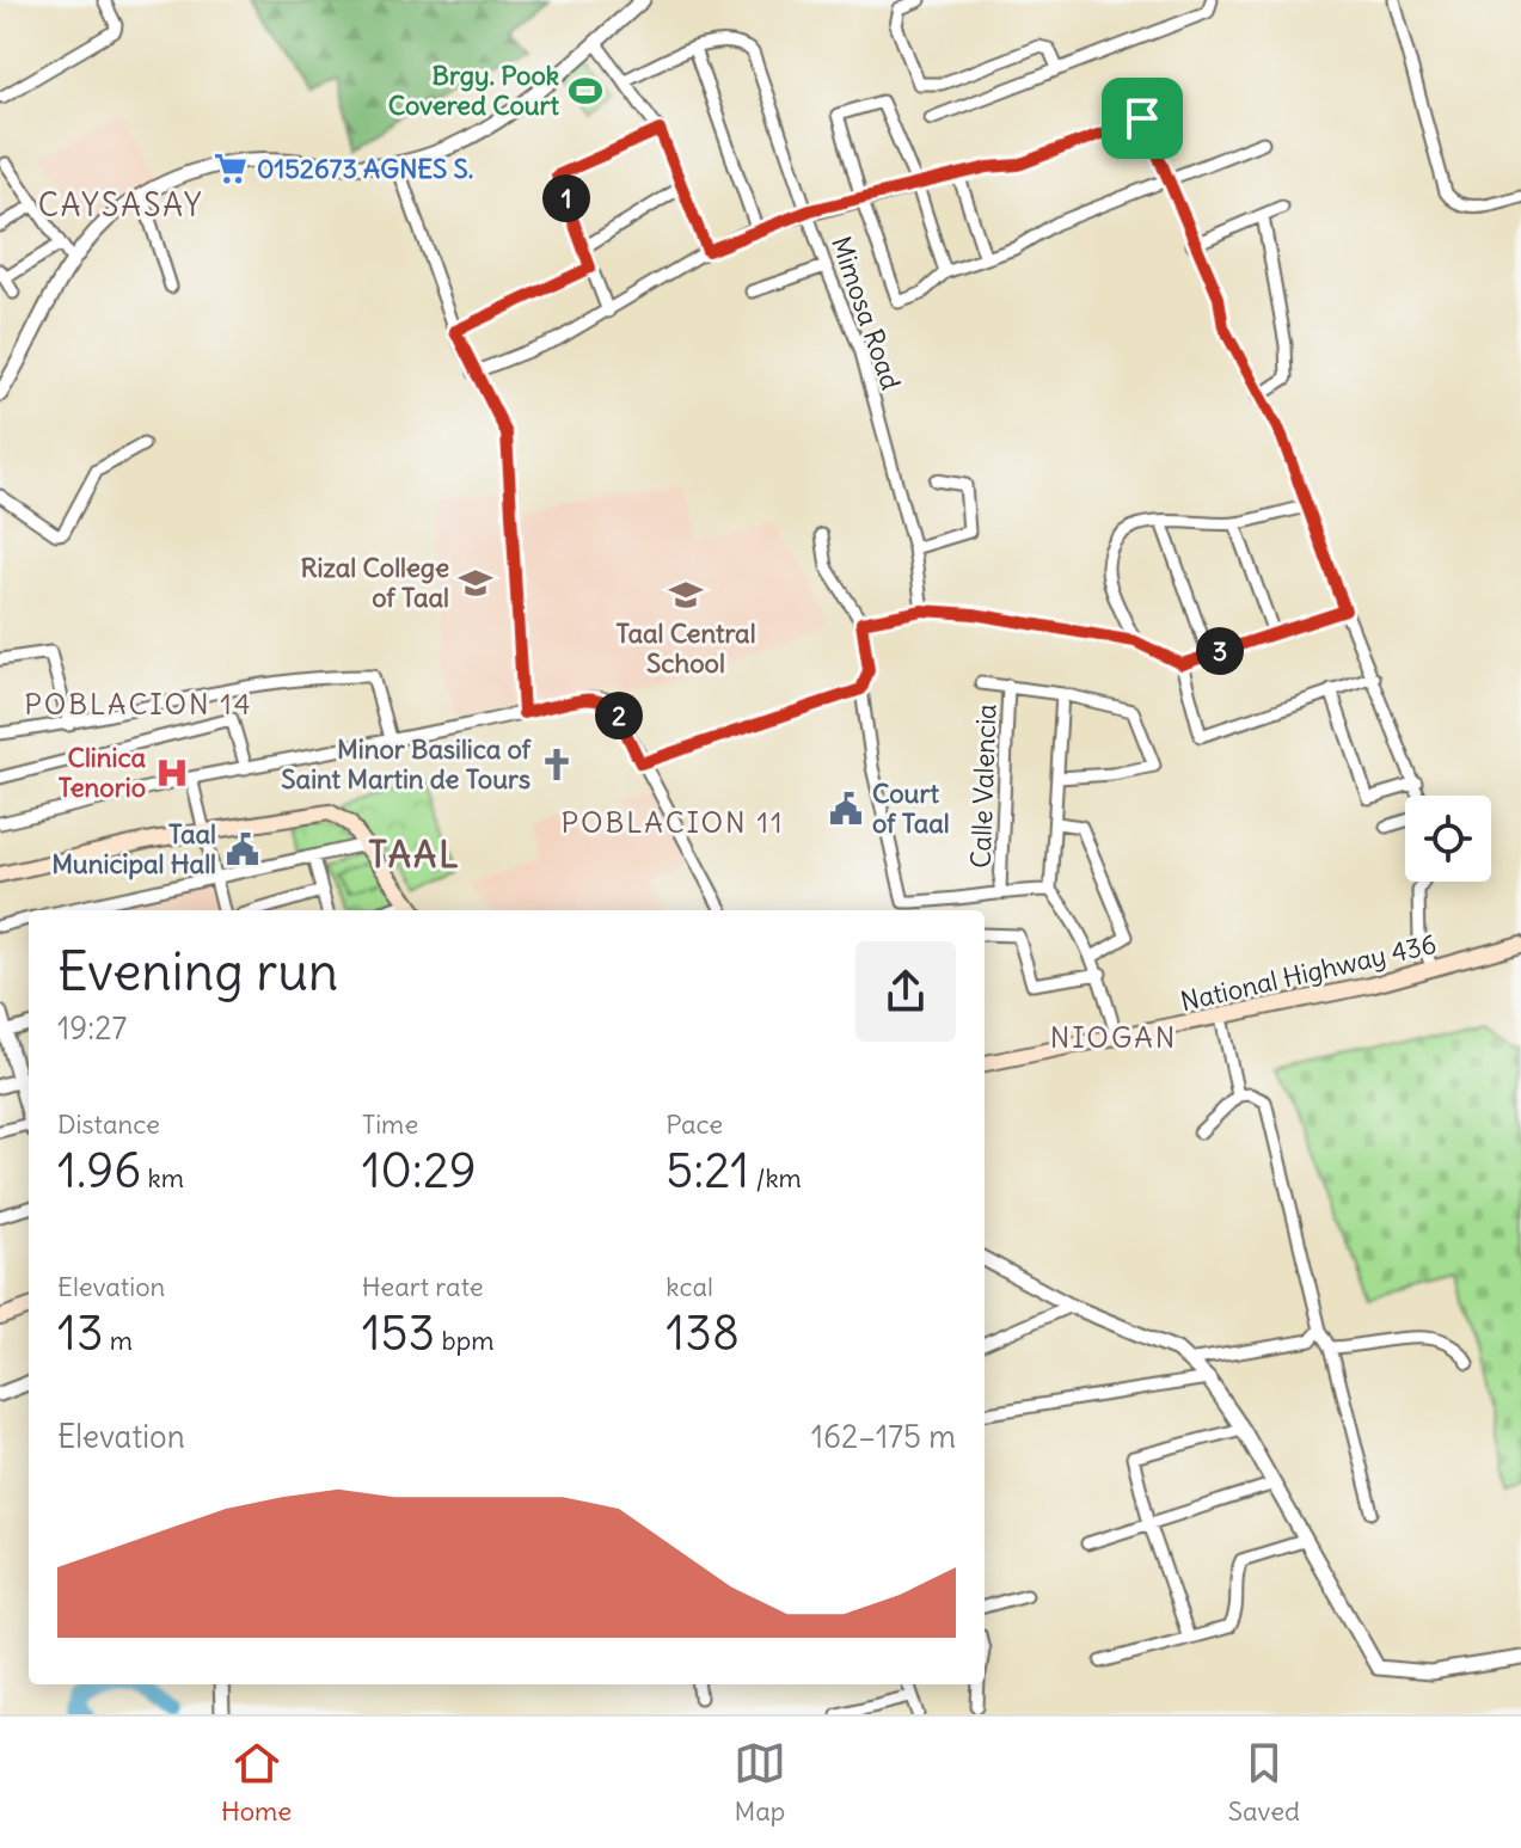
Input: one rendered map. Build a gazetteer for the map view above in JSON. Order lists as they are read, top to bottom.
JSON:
{
  "streets": {
    "main road": ["National Highway 436"],
    "street": ["Mimosa Road", "Calle Valencia"]
  },
  "districts": [
    "CAYSASAY",
    "POBLACION 14",
    "POBLACION 11",
    "TAAL",
    "NIOGAN"
  ],
  "places": {
    "sports": ["Brgy. Pook Covered Court"],
    "supermarket": ["0152673 AGNES S."],
    "school or university": ["Rizal College of Taal", "Taal Central School"],
    "church": ["Minor Basilica of Saint Martin de Tours"],
    "hospital": ["Clinica Tenorio"],
    "public building": ["Court of Taal", "Taal Municipal Hall"]
  },
  "page": {
    "pins": ["1", "3", "2"],
    "heading": ["Evening run", "19:27"],
    "stats": [
      ["Distance", "1.96 km"],
      ["Time", "10:29"],
      ["Pace", "5:21 /km"],
      ["Elevation", "13 m"],
      ["Heart rate", "153 bpm"],
      ["kcal", "138"]
    ],
    "chart": ["Elevation", "162–175 m"],
    "tabs": ["Home", "Map", "Saved"]
  }
}
